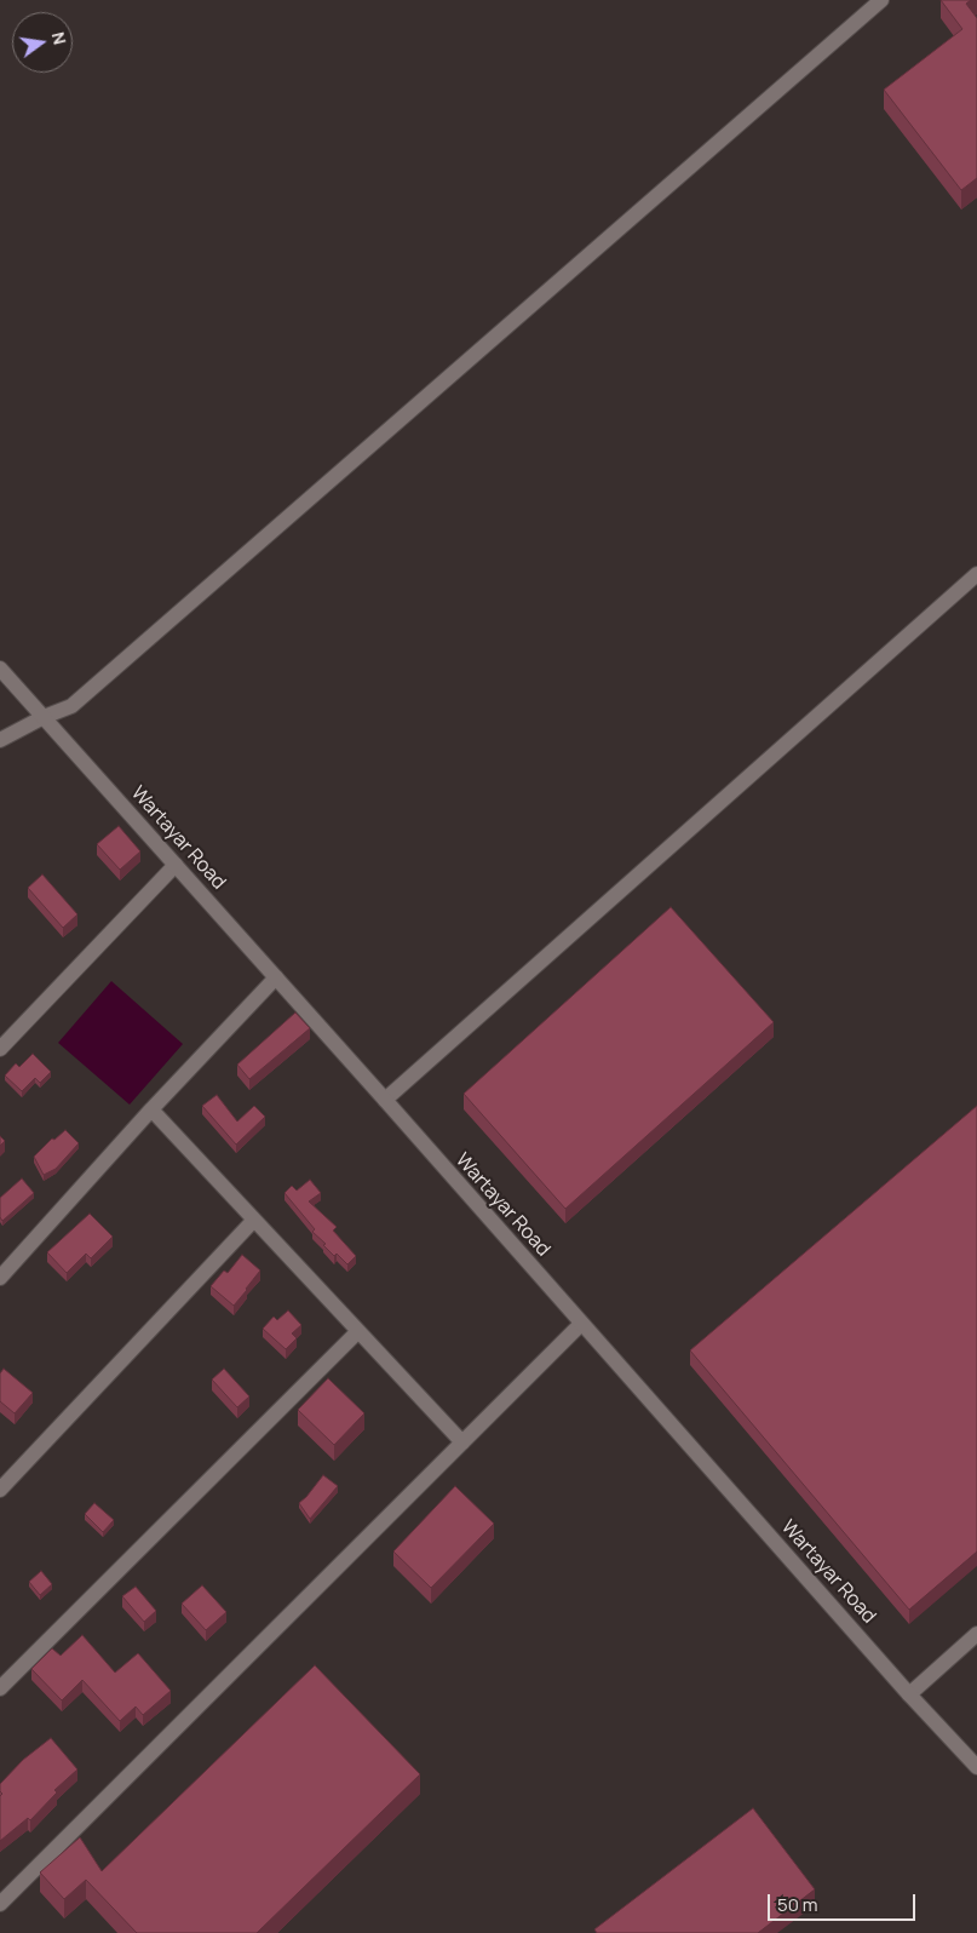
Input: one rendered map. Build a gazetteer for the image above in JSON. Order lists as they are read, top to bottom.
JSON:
{
  "streets": {
    "street": ["Wartayar Road"]
  },
  "scale_bar": "50 m",
  "north": "right"
}
